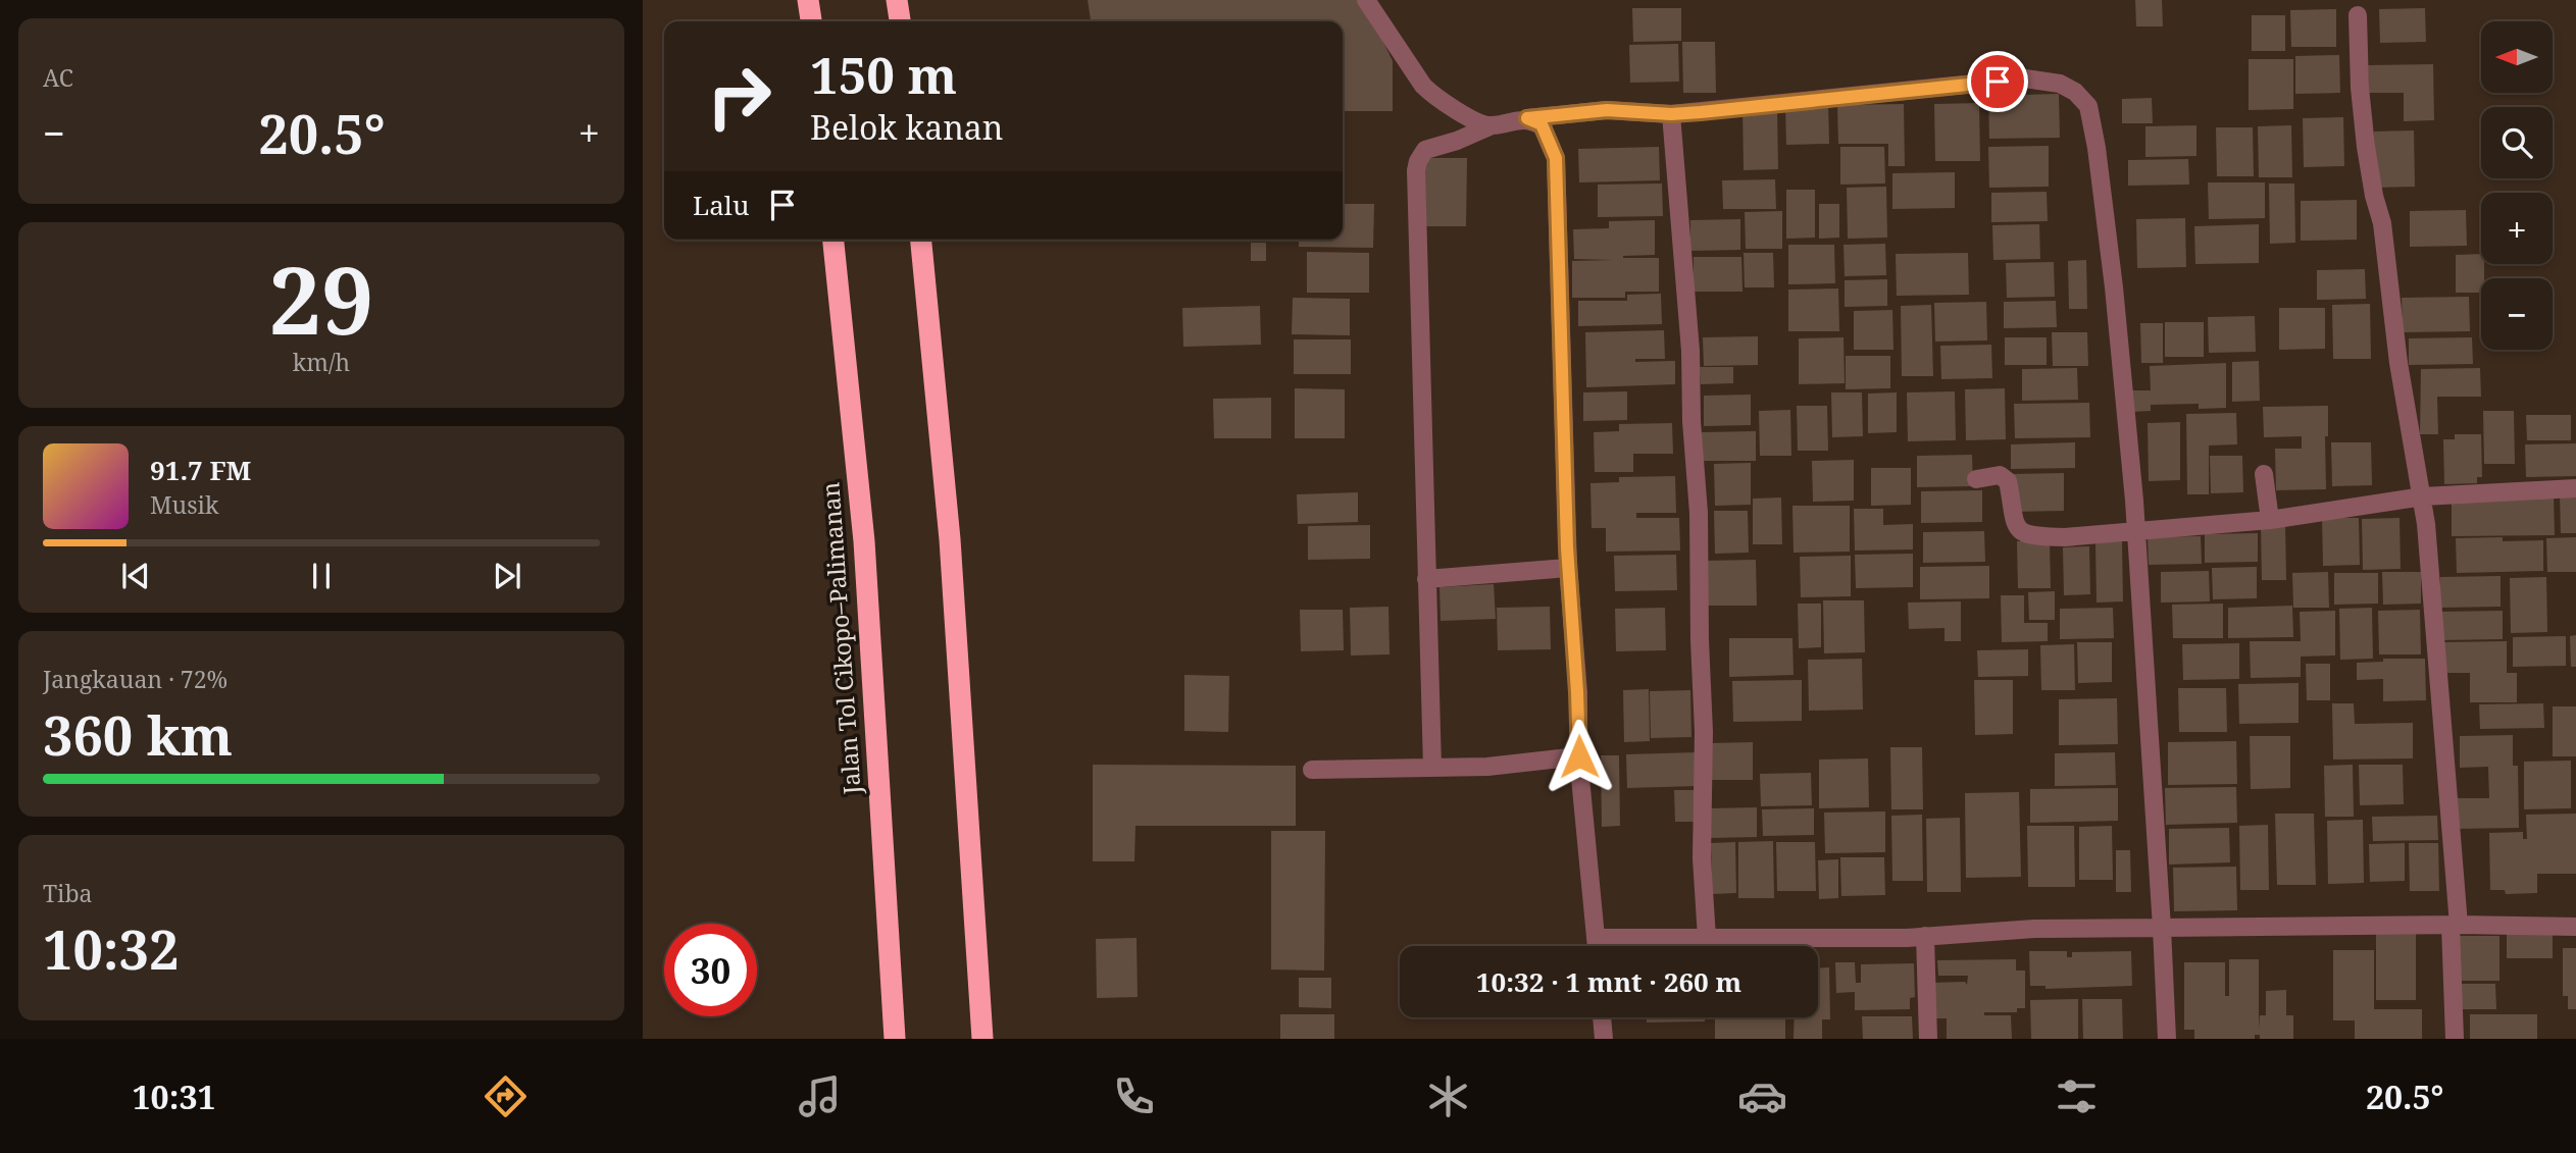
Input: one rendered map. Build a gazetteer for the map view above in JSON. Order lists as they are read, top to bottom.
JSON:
{
  "streets": {
    "highway": ["Jalan Tol Cikopo–Palimanan"]
  },
  "north": "left",
  "page": {
    "tile": [
      "AC",
      ["29", "km/h"],
      ["Jangkauan · 72%", "360 km"],
      ["Tiba", "10:32"]
    ],
    "map_buttons": ["+", "−"],
    "turn": ["150 m", "Belok kanan"],
    "heat": ["−", "20.5°", "+"],
    "then": "Lalu",
    "song": ["91.7 FM", "Musik"],
    "limit": "30",
    "trip": "10:32 · 1 mnt · 260 m",
    "tabs": ["10:31", "20.5°"]
  }
}
